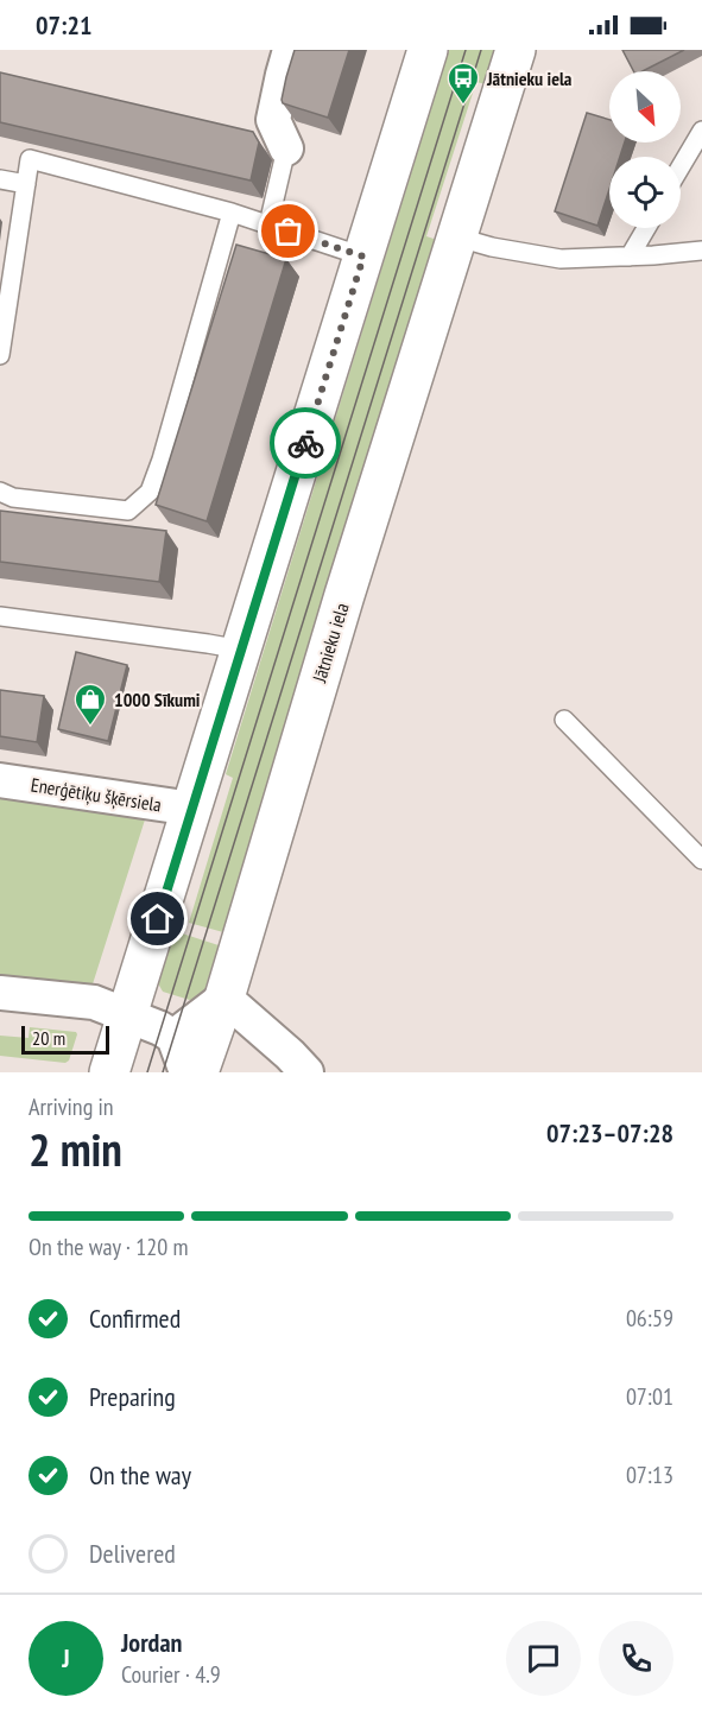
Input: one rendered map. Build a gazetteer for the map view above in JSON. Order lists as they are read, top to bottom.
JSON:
{
  "streets": {
    "street": ["Jātnieku iela", "Enerģētiķu šķērsiela"]
  },
  "places": {
    "bus stop": ["Jātnieku iela"],
    "shop": ["1000 Sīkumi"]
  },
  "scale_bar": "20 m",
  "north": "bottom right",
  "page": {
    "status": "07:21",
    "scale": "20 m",
    "heading": ["2 min", "Arriving in", "07:23–07:28"],
    "panel": ["Jordan", "Courier · 4.9"],
    "bar": "On the way · 120 m",
    "list": [
      ["Confirmed", "06:59"],
      ["Preparing", "07:01"],
      ["On the way", "07:13"],
      "Delivered"
    ],
    "round": "J"
  }
}
